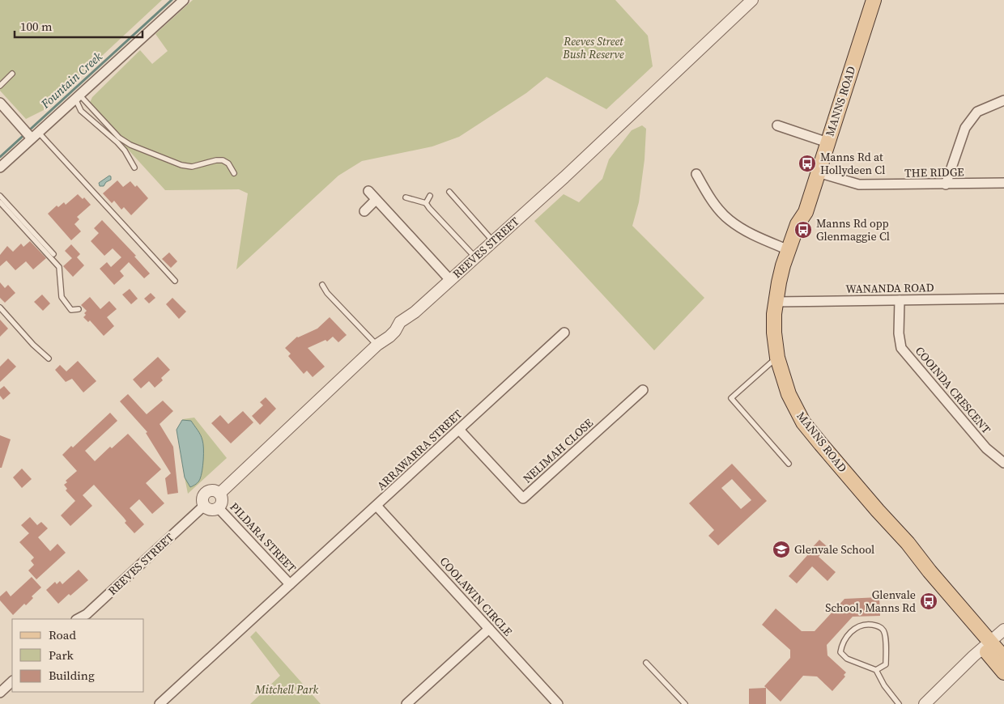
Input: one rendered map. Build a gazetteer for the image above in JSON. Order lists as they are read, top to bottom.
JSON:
{
  "streets": {
    "main road": ["MANNS ROAD"],
    "street": [
      "THE RIDGE",
      "REEVES STREET",
      "WANANDA ROAD",
      "COOINDA CRESCENT",
      "ARRAWARRA STREET",
      "NELIMAH CLOSE",
      "PILDARA STREET",
      "COOLAWIN CIRCLE"
    ]
  },
  "crossings": [
    ["MANNS ROAD", "THE RIDGE"],
    ["MANNS ROAD", "WANANDA ROAD"],
    ["REEVES STREET", "PILDARA STREET"],
    ["WANANDA ROAD", "COOINDA CRESCENT"],
    ["ARRAWARRA STREET", "NELIMAH CLOSE"],
    ["ARRAWARRA STREET", "PILDARA STREET"],
    ["ARRAWARRA STREET", "COOLAWIN CIRCLE"]
  ],
  "water": ["Fountain Creek"],
  "parks": ["Reeves Street Bush Reserve", "Mitchell Park"],
  "places": {
    "bus stop": ["Manns Rd at Hollydeen Cl", "Manns Rd opp Glenmaggie Cl", "Glenvale School, Manns Rd"],
    "school or university": ["Glenvale School"]
  },
  "legend": ["Road", "Park", "Building"],
  "scale_bar": "100 m"
}
